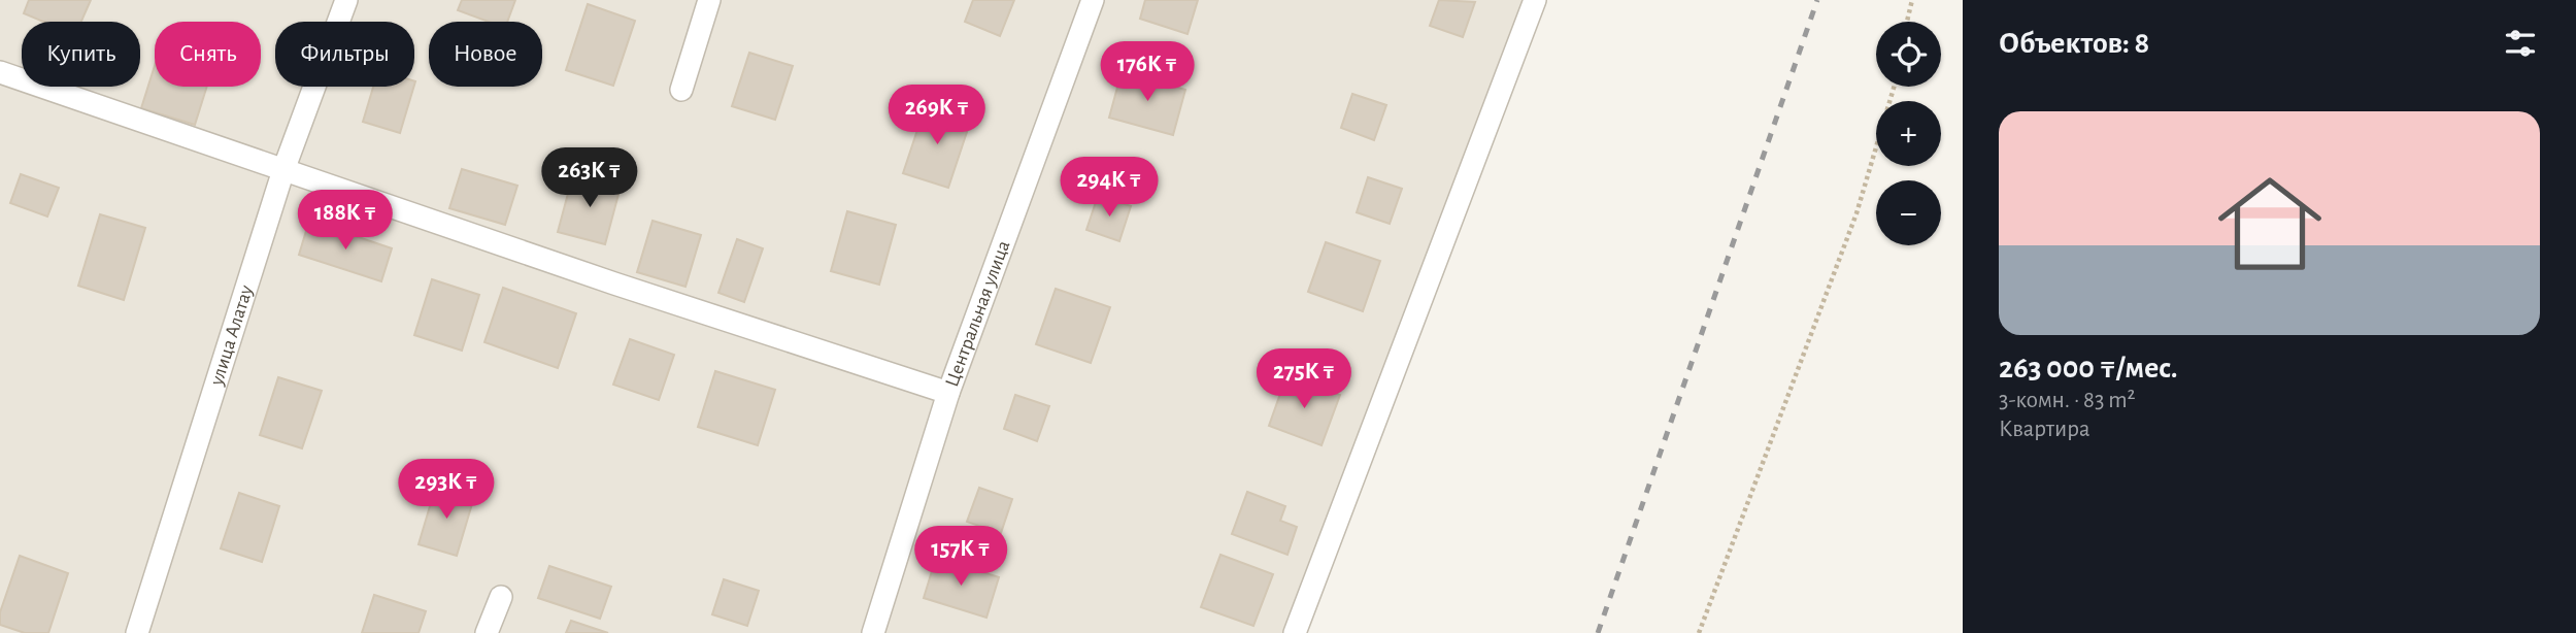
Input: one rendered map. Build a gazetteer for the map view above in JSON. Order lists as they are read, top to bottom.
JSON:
{
  "streets": {
    "street": ["Центральная улица", "улица Алатау"]
  },
  "page": {
    "heading": "Объектов: 8",
    "map_buttons": ["+", "−"],
    "chip": [
      "Купить",
      "Снять",
      "Фильтры",
      "Новое"
    ],
    "price": [
      "176K ₸",
      "269K ₸",
      "263K ₸",
      "294K ₸",
      "188K ₸",
      "275K ₸",
      "293K ₸",
      "157K ₸"
    ],
    "list": [
      {
        "name": "263 000 ₸/мес.",
        "note": "3-комн. · 83 m² · Квартира"
      }
    ]
  }
}
